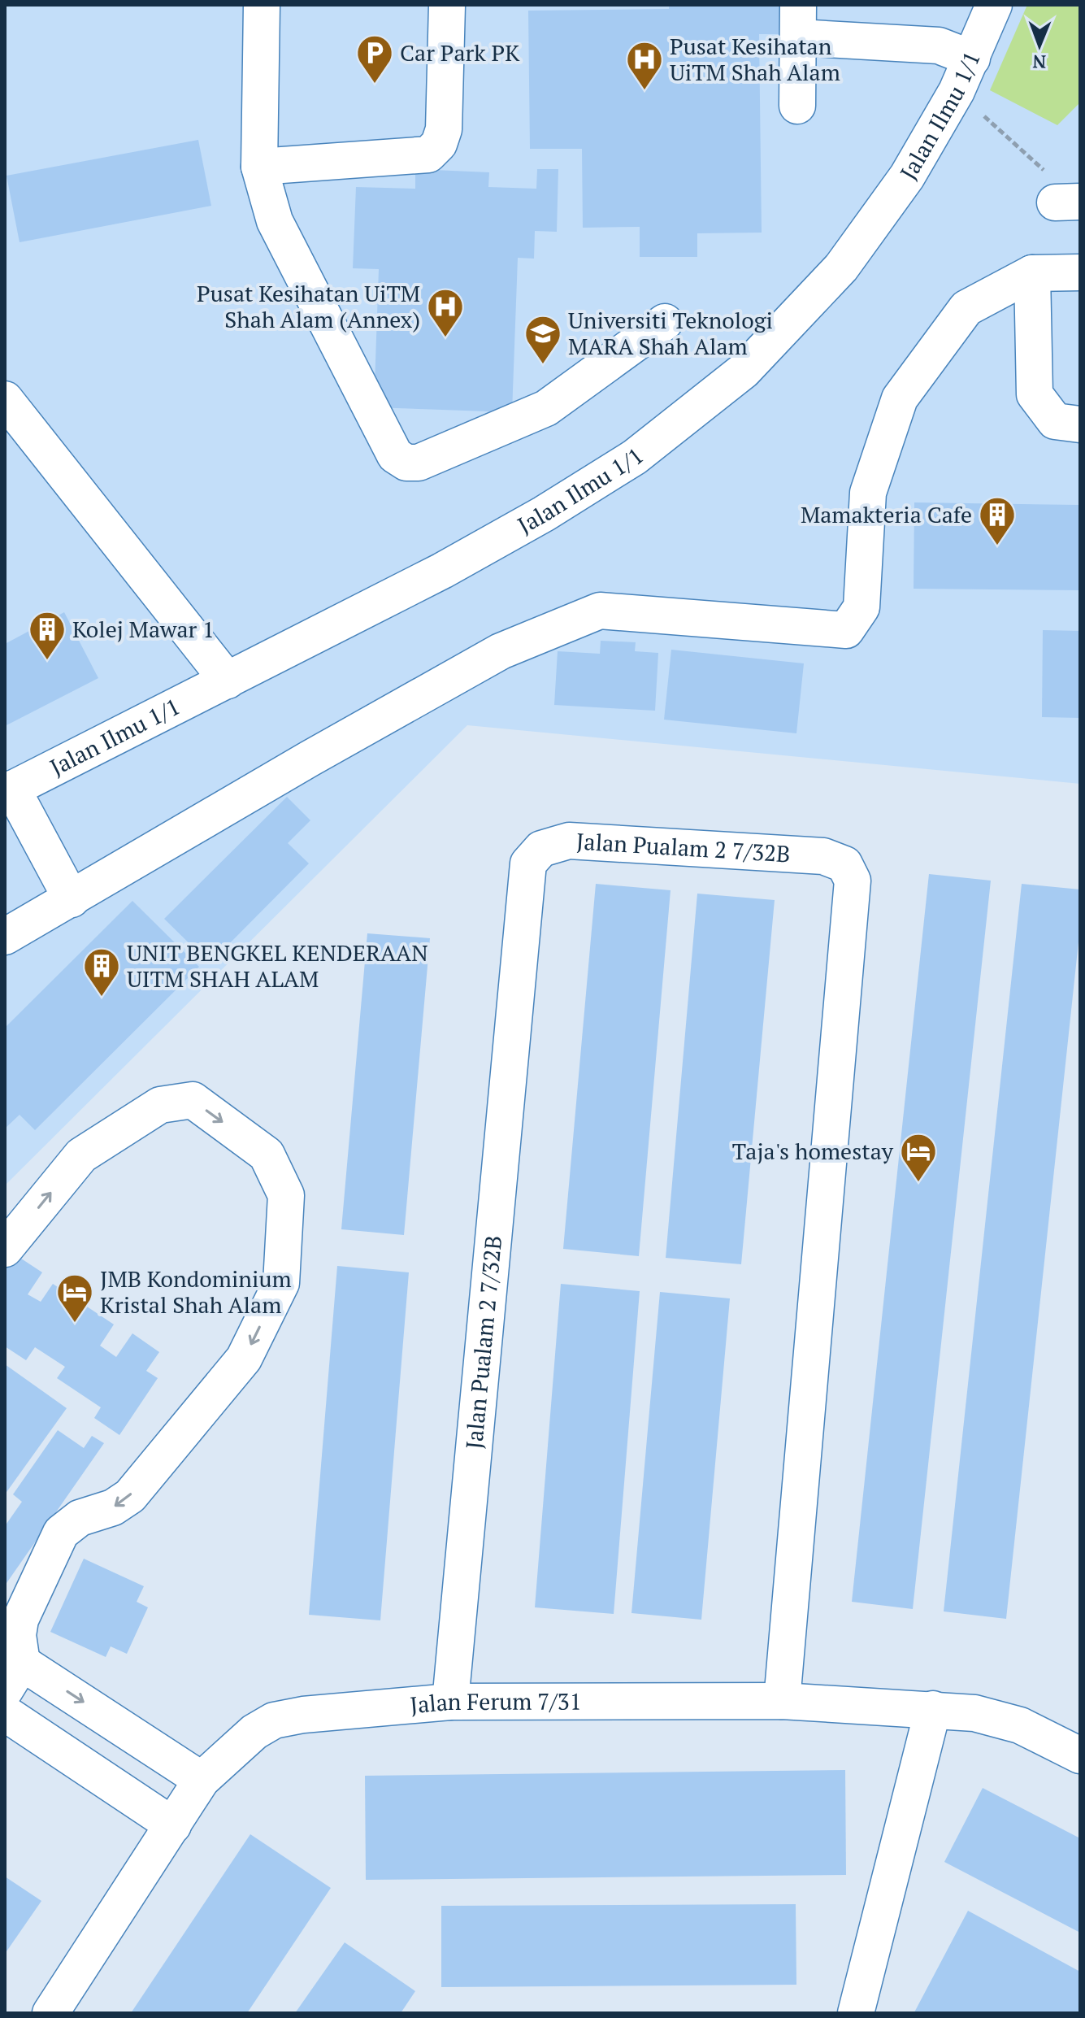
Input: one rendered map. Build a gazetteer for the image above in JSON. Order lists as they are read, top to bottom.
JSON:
{
  "streets": {
    "street": ["Jalan Ilmu 1/1", "Jalan Pualam 2 7/32B", "Jalan Ferum 7/31"]
  },
  "crossings": [
    ["Jalan Pualam 2 7/32B", "Jalan Ferum 7/31"]
  ],
  "places": {
    "parking": ["Car Park PK"],
    "hospital": ["Pusat Kesihatan UiTM Shah Alam", "Pusat Kesihatan UiTM Shah Alam (Annex)"],
    "school or university": ["Universiti Teknologi MARA Shah Alam"],
    "building": ["Mamakteria Cafe", "Kolej Mawar 1", "UNIT BENGKEL KENDERAAN UITM SHAH ALAM"],
    "hotel": ["Taja's homestay", "JMB Kondominium Kristal Shah Alam"]
  },
  "north": "bottom"
}
